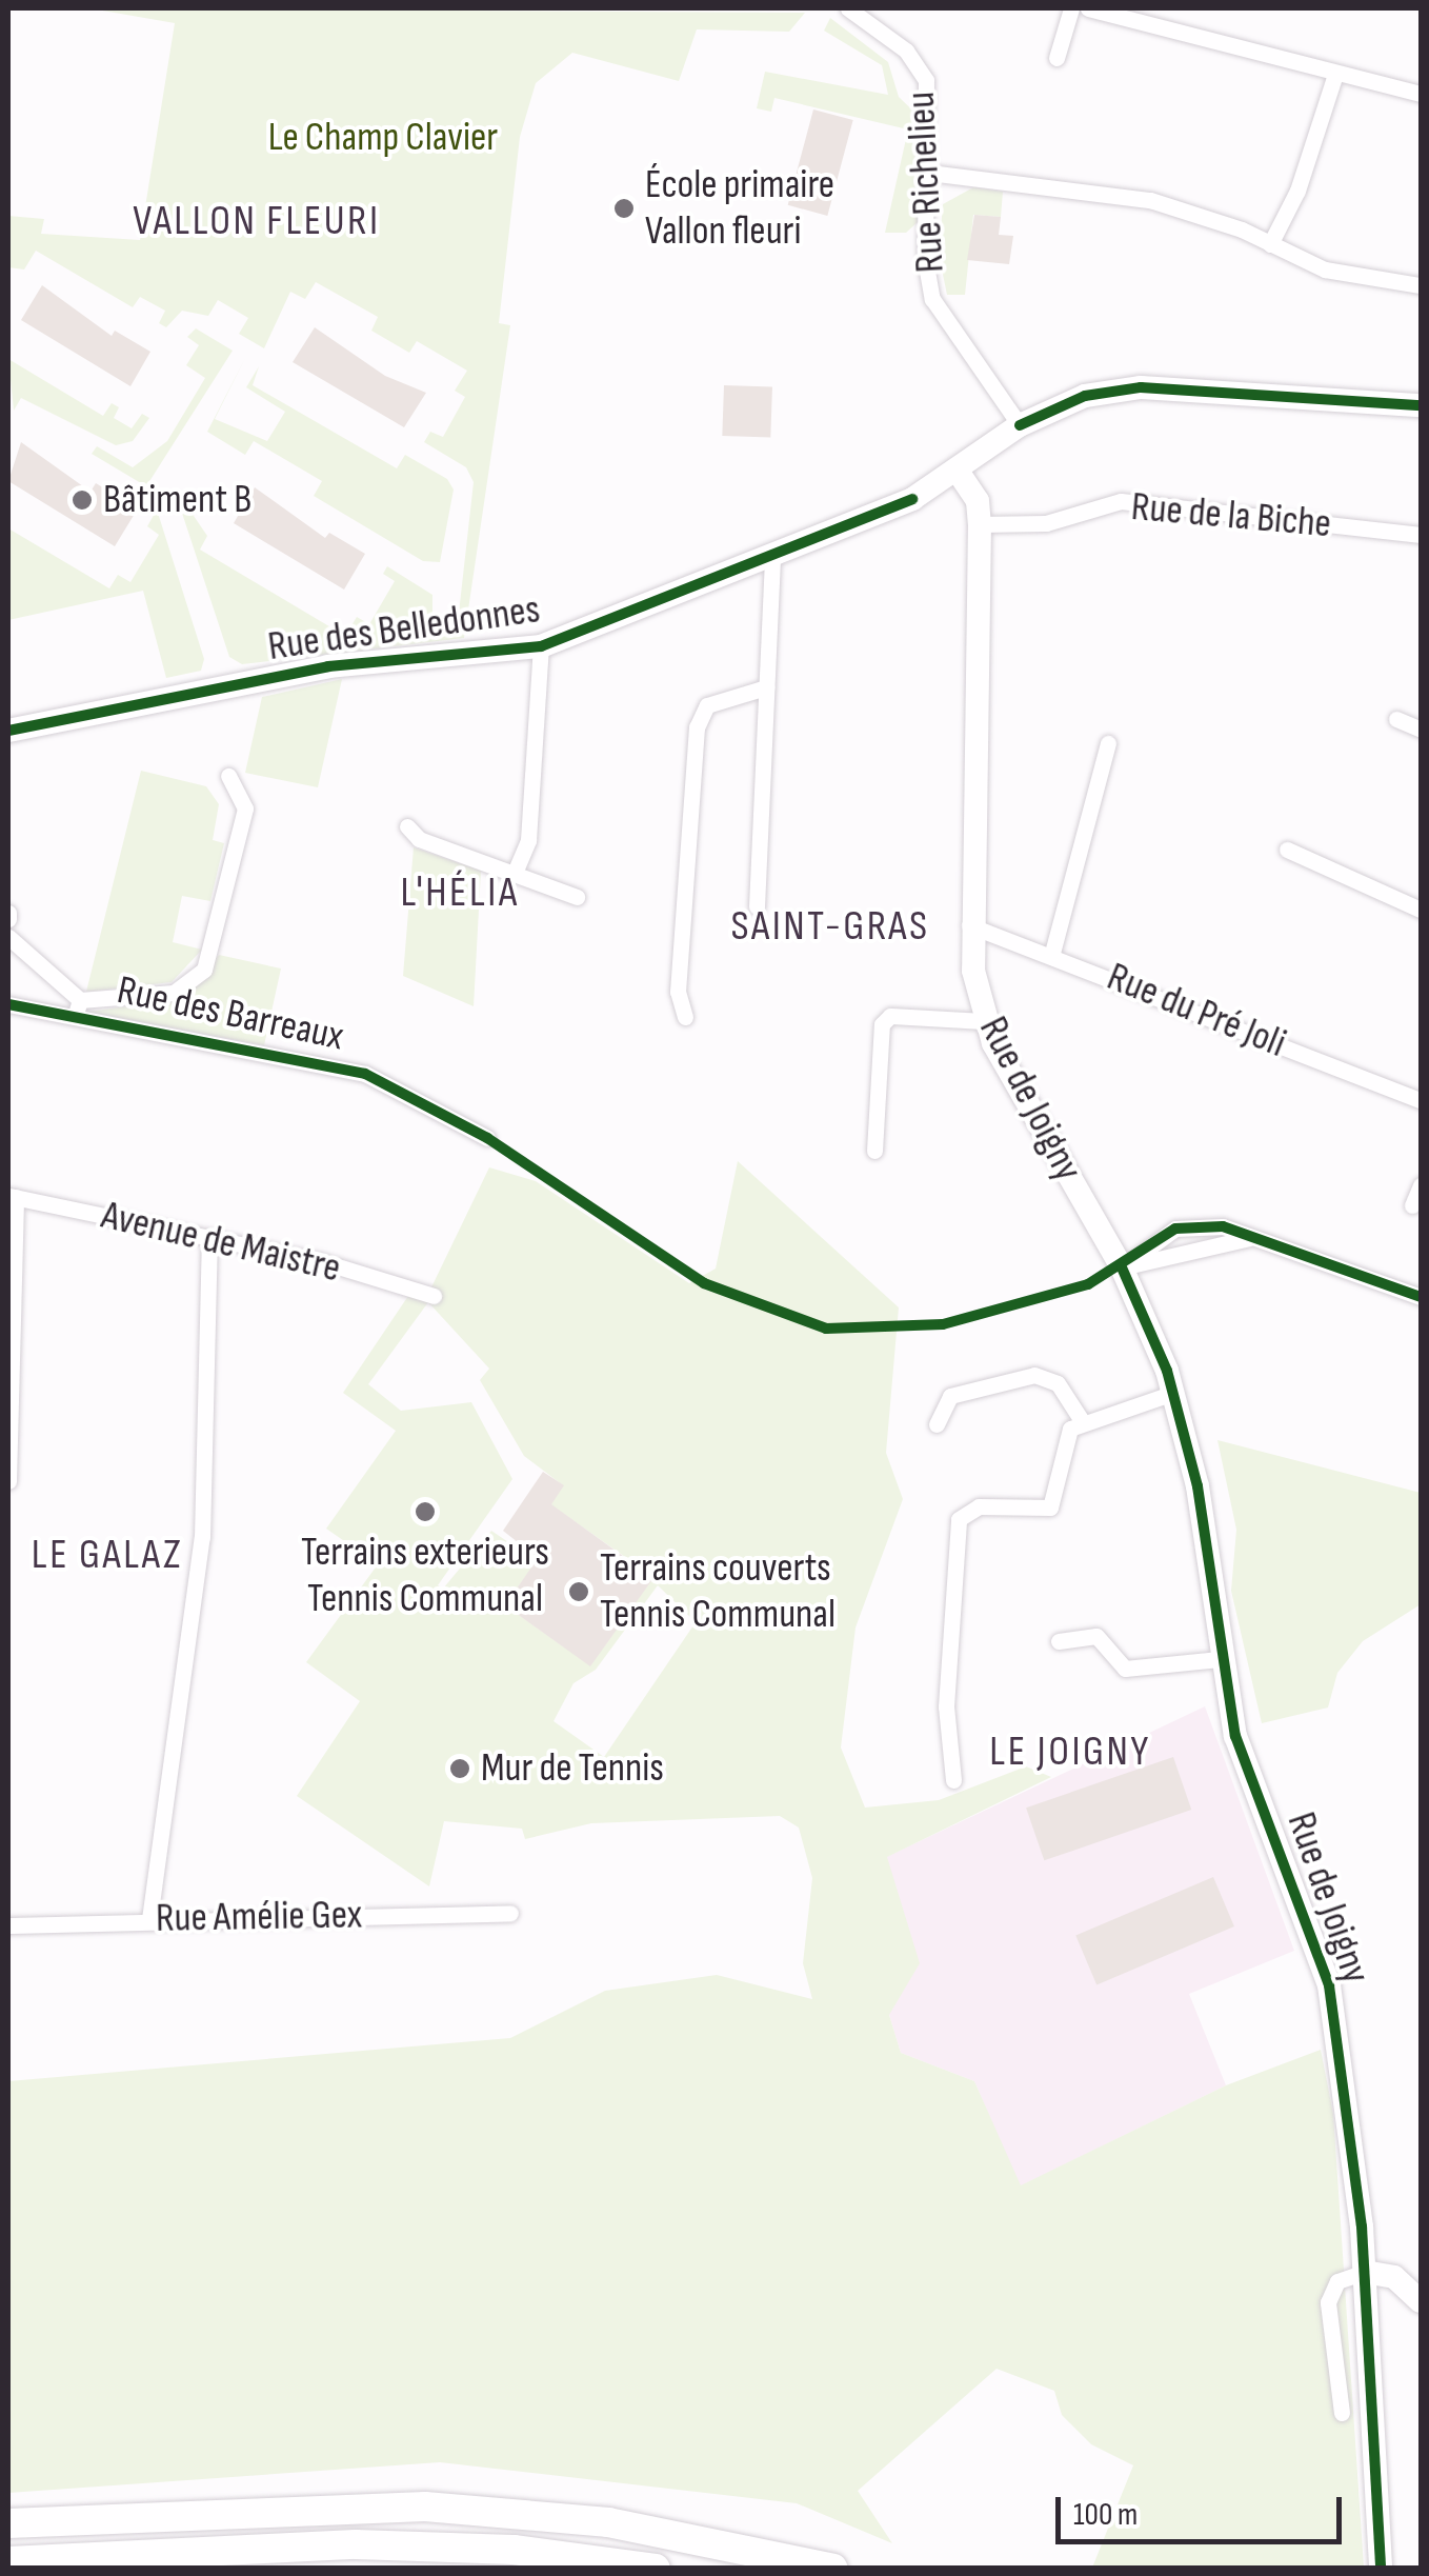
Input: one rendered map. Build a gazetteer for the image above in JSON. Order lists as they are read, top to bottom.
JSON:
{
  "streets": {
    "main road": ["Rue des Belledonnes", "Rue de Joigny"],
    "street": [
      "Rue Richelieu",
      "Rue de la Biche",
      "Rue du Pré Joli",
      "Rue des Barreaux",
      "Avenue de Maistre",
      "Rue Amélie Gex"
    ]
  },
  "crossings": [
    ["Rue Richelieu", "Rue des Belledonnes"],
    ["Rue de la Biche", "Rue de Joigny"],
    ["Rue des Belledonnes", "Rue de Joigny"],
    ["Rue du Pré Joli", "Rue de Joigny"]
  ],
  "districts": [
    "VALLON FLEURI",
    "L'HÉLIA",
    "SAINT-GRAS",
    "LE GALAZ",
    "LE JOIGNY"
  ],
  "parks": ["Le Champ Clavier"],
  "places": [
    "École primaire Vallon fleuri",
    "Bâtiment B",
    "Terrains exterieurs Tennis Communal",
    "Terrains couverts Tennis Communal",
    "Mur de Tennis"
  ],
  "scale_bar": "100 m"
}
